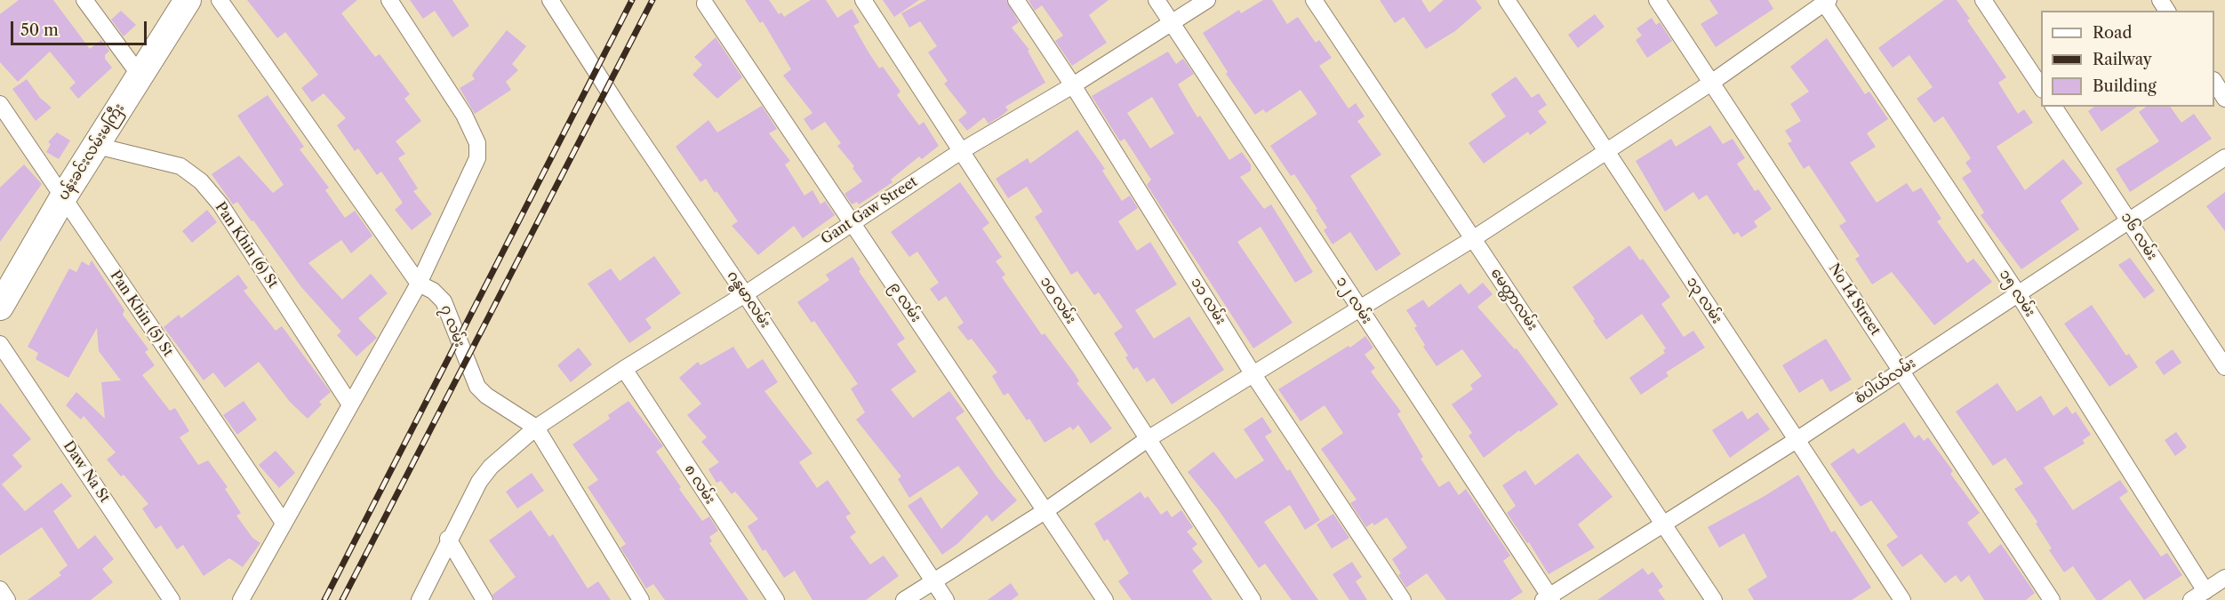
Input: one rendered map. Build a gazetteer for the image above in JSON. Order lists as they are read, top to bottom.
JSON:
{
  "streets": {
    "main road": ["ပန်းခင်းလမ်းမကြီး"],
    "street": [
      "Gant Gaw Street",
      "၁၆ လမ်း",
      "Pan Khin (6) St",
      "၁၅ လမ်း",
      "ဂန္ဓမာလမ်း",
      "မေတ္တာလမ်း",
      "No 14 Street",
      "၁၀ လမ်း",
      "၁၂ လမ်း",
      "၁၃ လမ်း",
      "၁၁ လမ်း",
      "၉ လမ်း",
      "Pan Khin (5) St",
      "၇ လမ်း",
      "စံပါယ်လမ်း",
      "Daw Na St",
      "၈ လမ်း"
    ]
  },
  "crossings": [
    ["ပန်းခင်းလမ်းမကြီး", "Pan Khin (6) St"],
    ["ပန်းခင်းလမ်းမကြီး", "Pan Khin (5) St"],
    ["Gant Gaw Street", "ဂန္ဓမာလမ်း"],
    ["Gant Gaw Street", "၁၀ လမ်း"],
    ["Gant Gaw Street", "၁၂ လမ်း"],
    ["Gant Gaw Street", "၁၁ လမ်း"],
    ["Gant Gaw Street", "၉ လမ်း"],
    ["Gant Gaw Street", "၇ လမ်း"],
    ["Gant Gaw Street", "၈ လမ်း"],
    ["၁၆ လမ်း", "စံပါယ်လမ်း"],
    ["၁၅ လမ်း", "စံပါယ်လမ်း"],
    ["မေတ္တာလမ်း", "စံပါယ်လမ်း"],
    ["No 14 Street", "စံပါယ်လမ်း"],
    ["၁၂ လမ်း", "စံပါယ်လမ်း"],
    ["၁၃ လမ်း", "စံပါယ်လမ်း"]
  ],
  "legend": ["Road", "Railway", "Building"],
  "scale_bar": "50 m"
}
